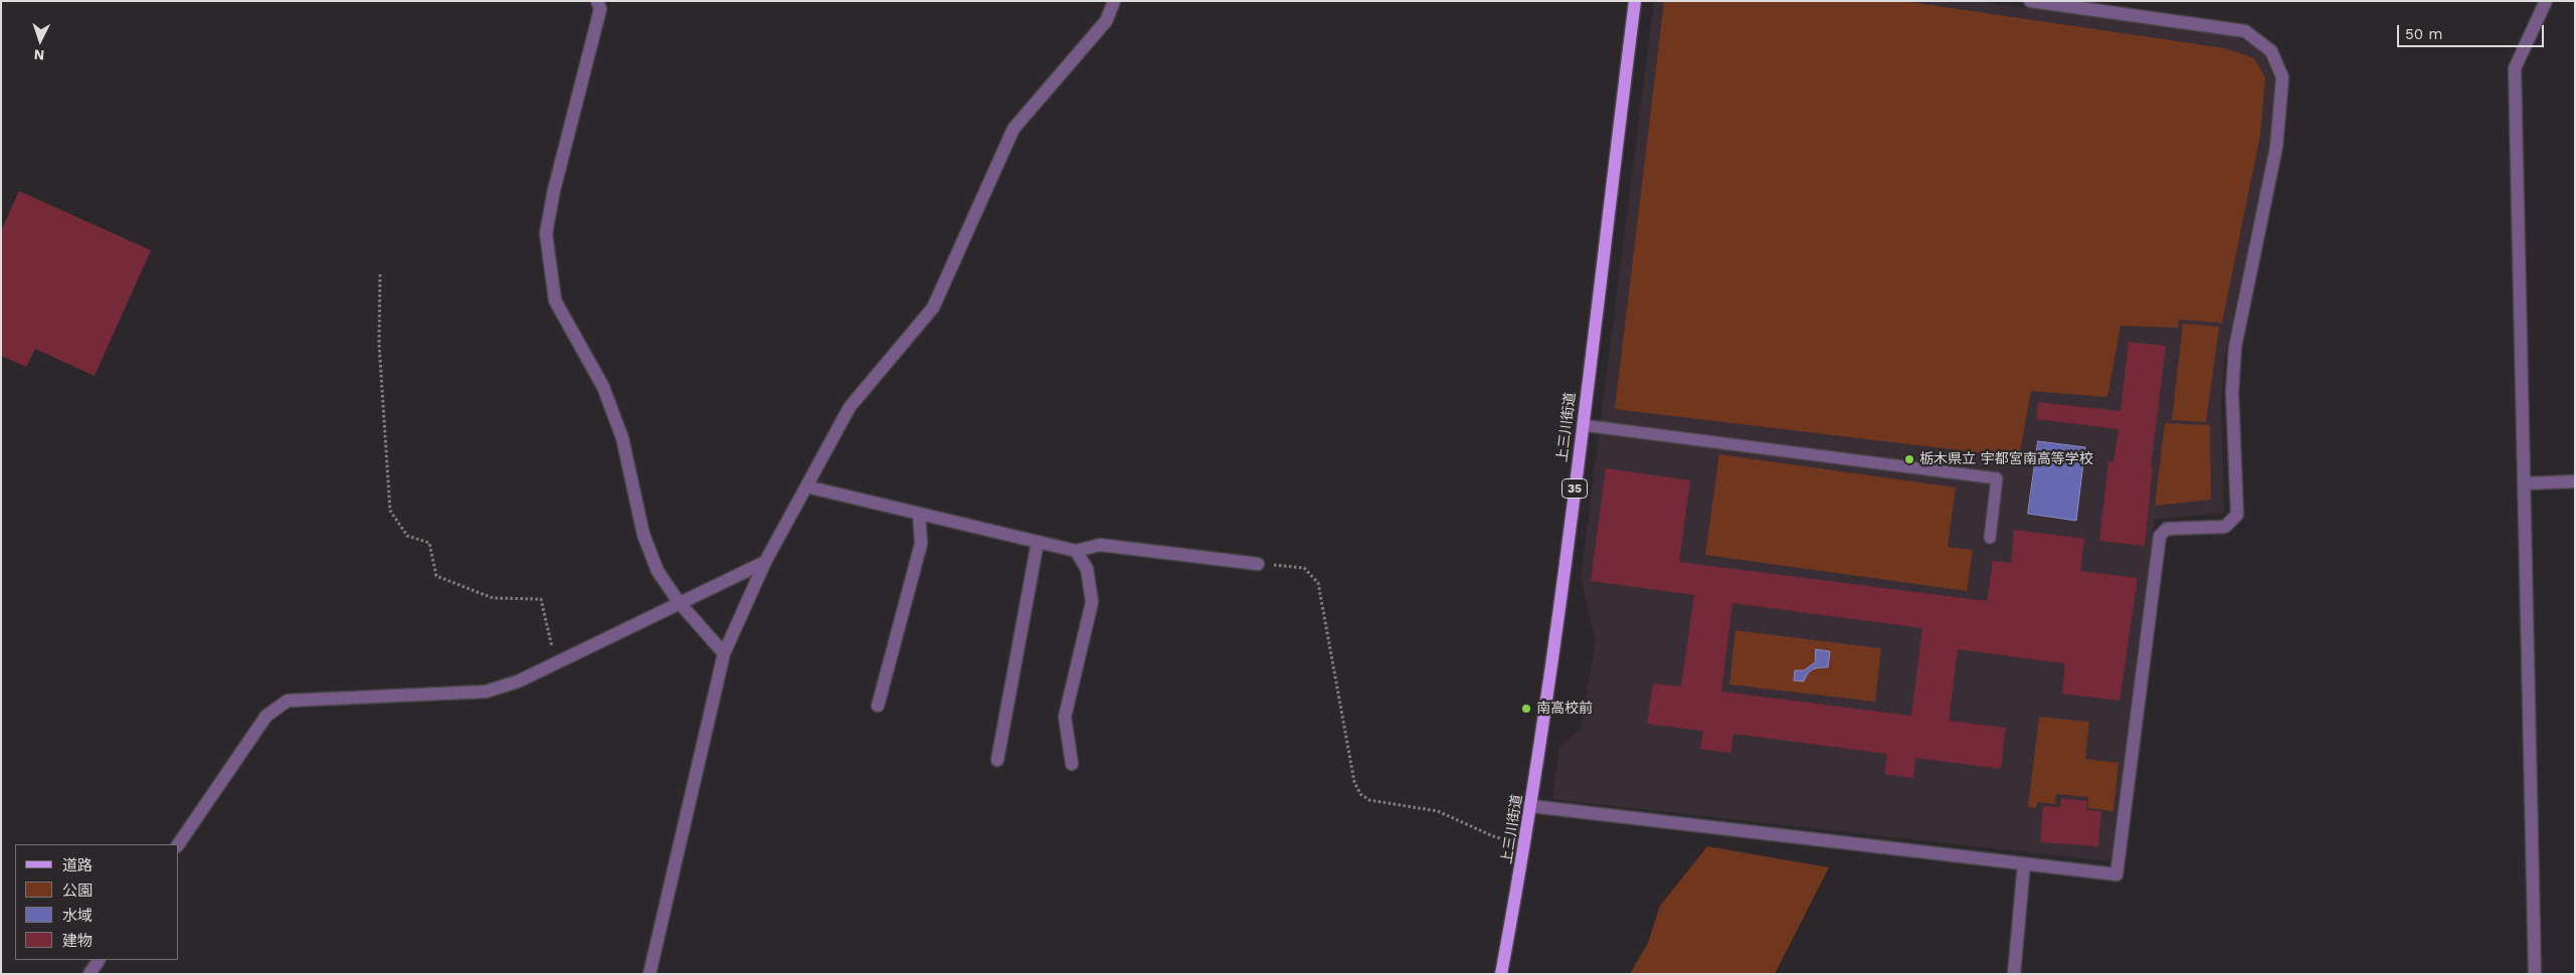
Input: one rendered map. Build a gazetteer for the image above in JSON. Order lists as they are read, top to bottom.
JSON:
{
  "streets": {
    "main road": ["上三川街道", "35"]
  },
  "places": ["栃木県立 宇都宮南高等学校", "南高校前"],
  "legend": [
    "道路",
    "公園",
    "水域",
    "建物"
  ],
  "scale_bar": "50 m",
  "north": "bottom"
}
